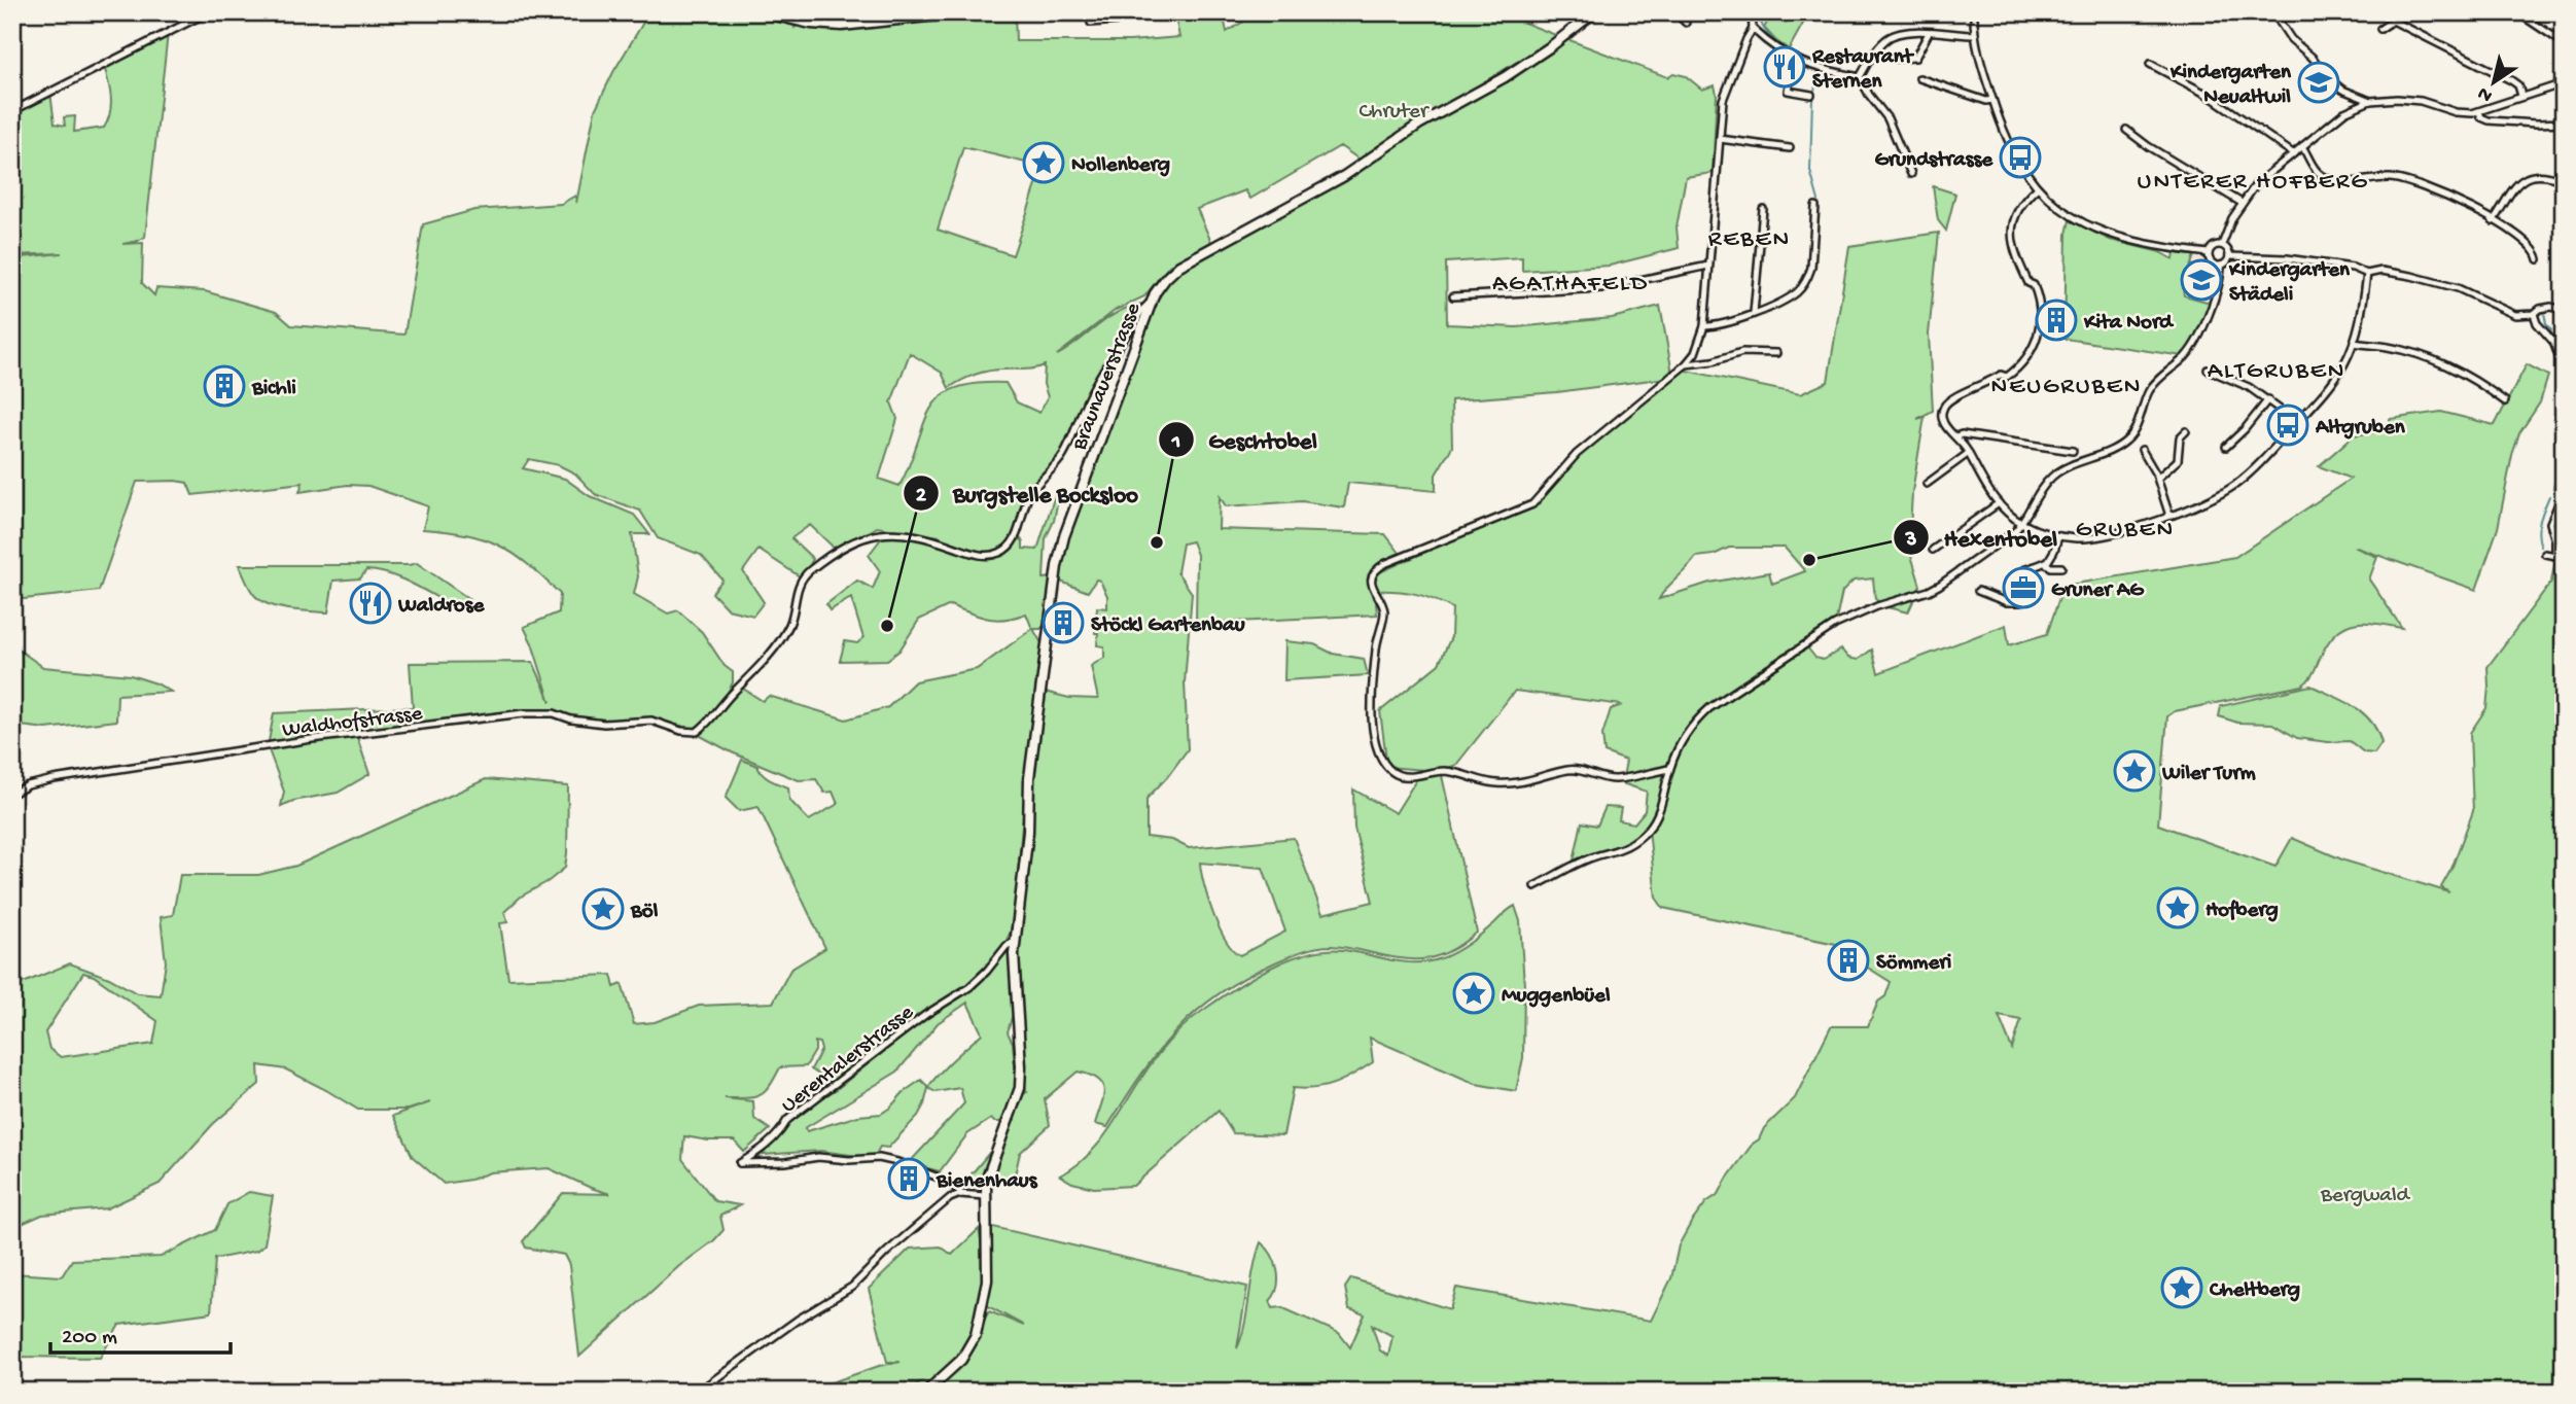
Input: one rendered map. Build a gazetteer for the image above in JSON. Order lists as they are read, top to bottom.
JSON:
{
  "streets": {
    "street": ["Braunauerstrasse", "Waldhofstrasse", "Uerentalerstrasse"]
  },
  "crossings": [
    ["Braunauerstrasse", "Waldhofstrasse"],
    ["Braunauerstrasse", "Uerentalerstrasse"]
  ],
  "districts": [
    "UNTERER HOFBERG",
    "REBEN",
    "AGATHAFELD",
    "ALTGRUBEN",
    "NEUGRUBEN",
    "GRUBEN"
  ],
  "parks": ["Chruter", "Bergwald"],
  "places": {
    "restaurant": ["Restaurant Sternen", "Waldrose"],
    "school or university": ["Kindergarten Neualtwil", "Kindergarten Städeli"],
    "bus stop": ["Grundstrasse", "Altgruben"],
    "place": [
      "Nollenberg",
      "Wiler Turm",
      "Hofberg",
      "Böl",
      "Muggenbüel",
      "Cheltberg"
    ],
    "building": [
      "Kita Nord",
      "Bichli",
      "Stöckl Gartenbau",
      "Sömmeri",
      "Bienenhaus"
    ],
    "other": ["Geschtobel", "Hexentobel", "Burgstelle Bocksloo"],
    "office": ["Gruner AG"]
  },
  "scale_bar": "200 m",
  "north": "bottom left"
}
